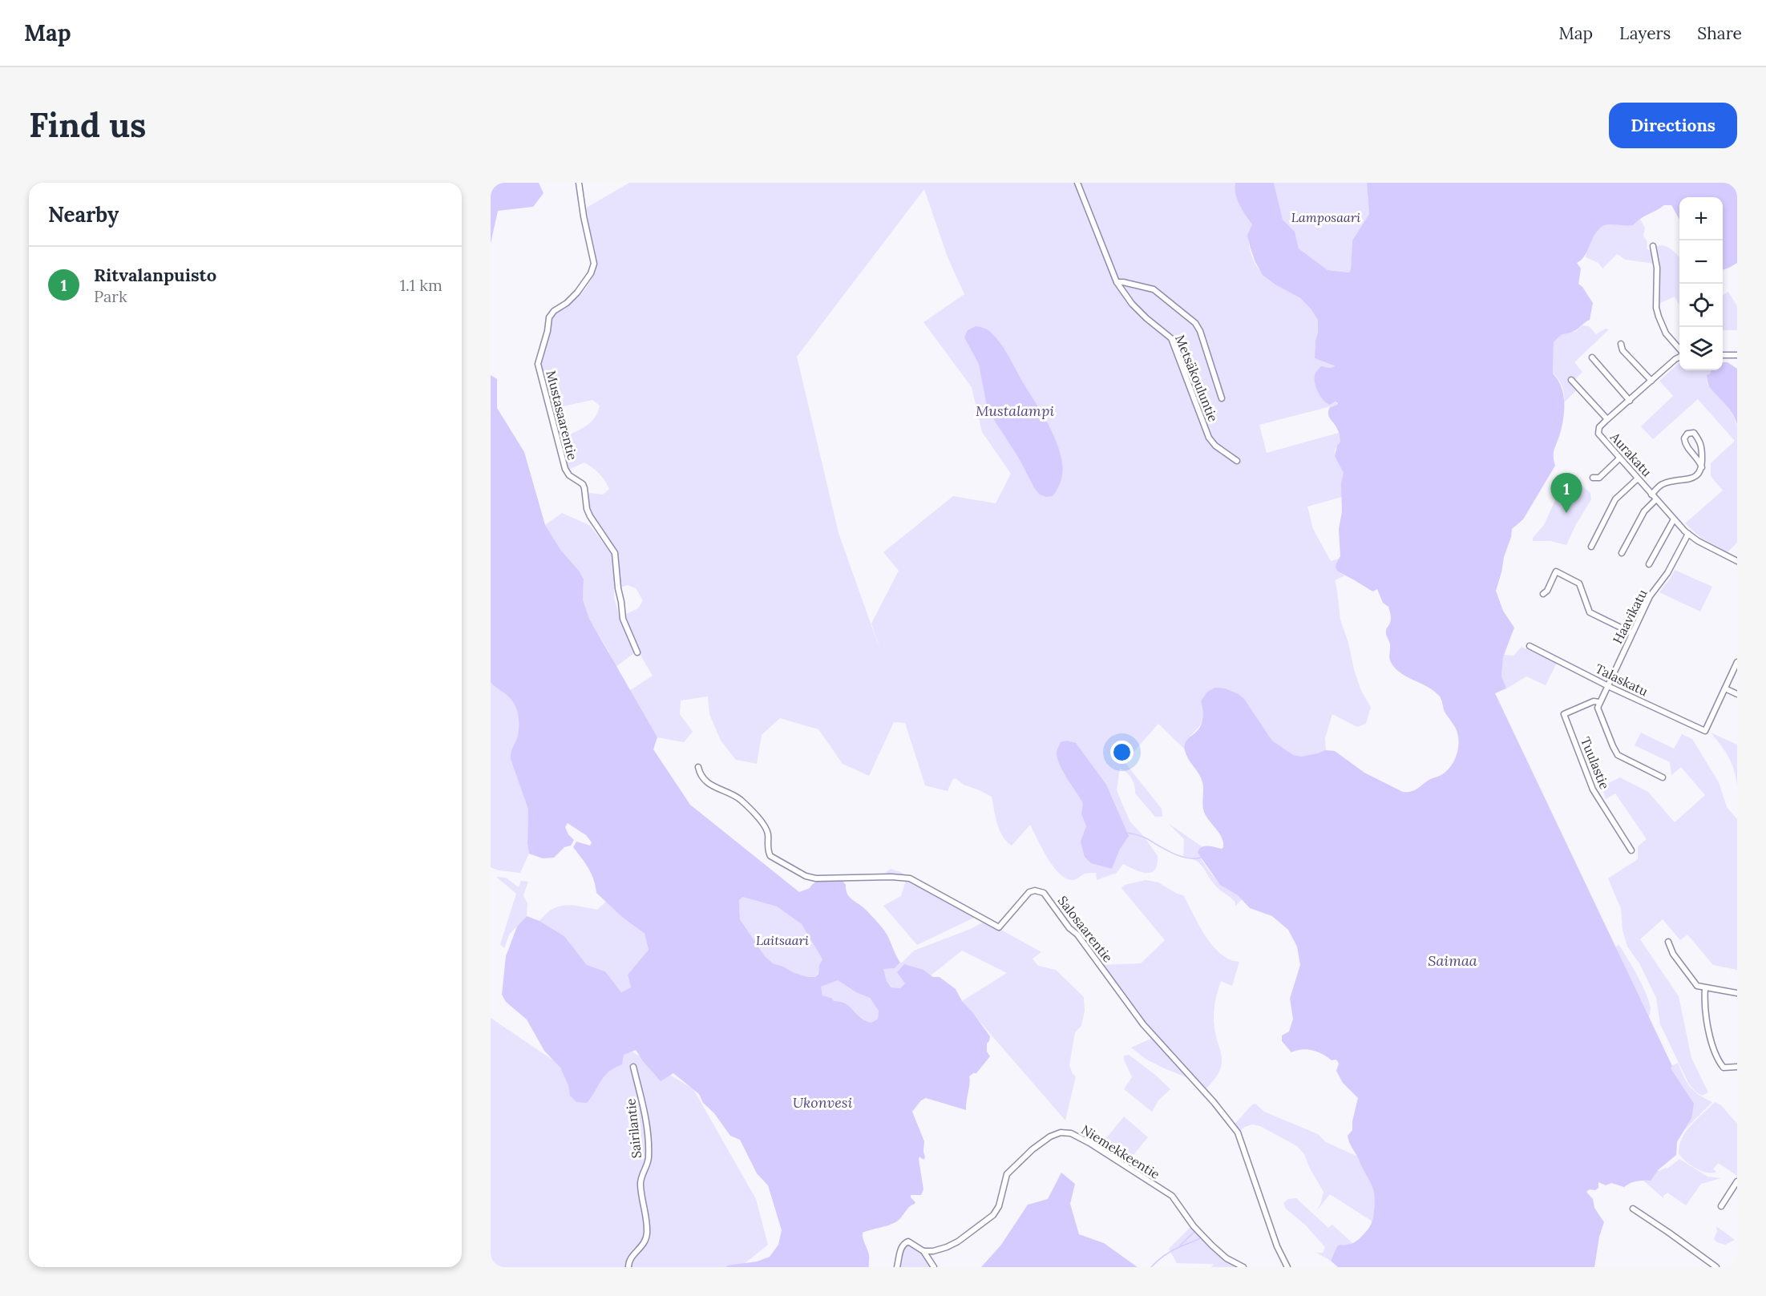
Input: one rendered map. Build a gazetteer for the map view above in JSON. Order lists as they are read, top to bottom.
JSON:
{
  "streets": {
    "street": [
      "Metsäkouluntie",
      "Mustasaarentie",
      "Aurakatu",
      "Haavikatu",
      "Talaskatu",
      "Tuulastie",
      "Salosaarentie",
      "Sairilantie",
      "Niemekkeentie"
    ]
  },
  "crossings": [
    ["Aurakatu", "Haavikatu"],
    ["Haavikatu", "Talaskatu"],
    ["Haavikatu", "Tuulastie"]
  ],
  "water": ["Mustalampi", "Saimaa", "Ukonvesi"],
  "parks": ["Lamposaari", "Laitsaari"],
  "page": {
    "header": "Map",
    "nav": ["Map", "Layers", "Share"],
    "buttons": "Directions",
    "title": "Find us",
    "heading": "Nearby",
    "map_buttons": ["+", "−"],
    "list": [
      {
        "mark": "1",
        "name": "Ritvalanpuisto",
        "note": "Park",
        "value": "1.1 km"
      }
    ],
    "pins": "1"
  }
}
